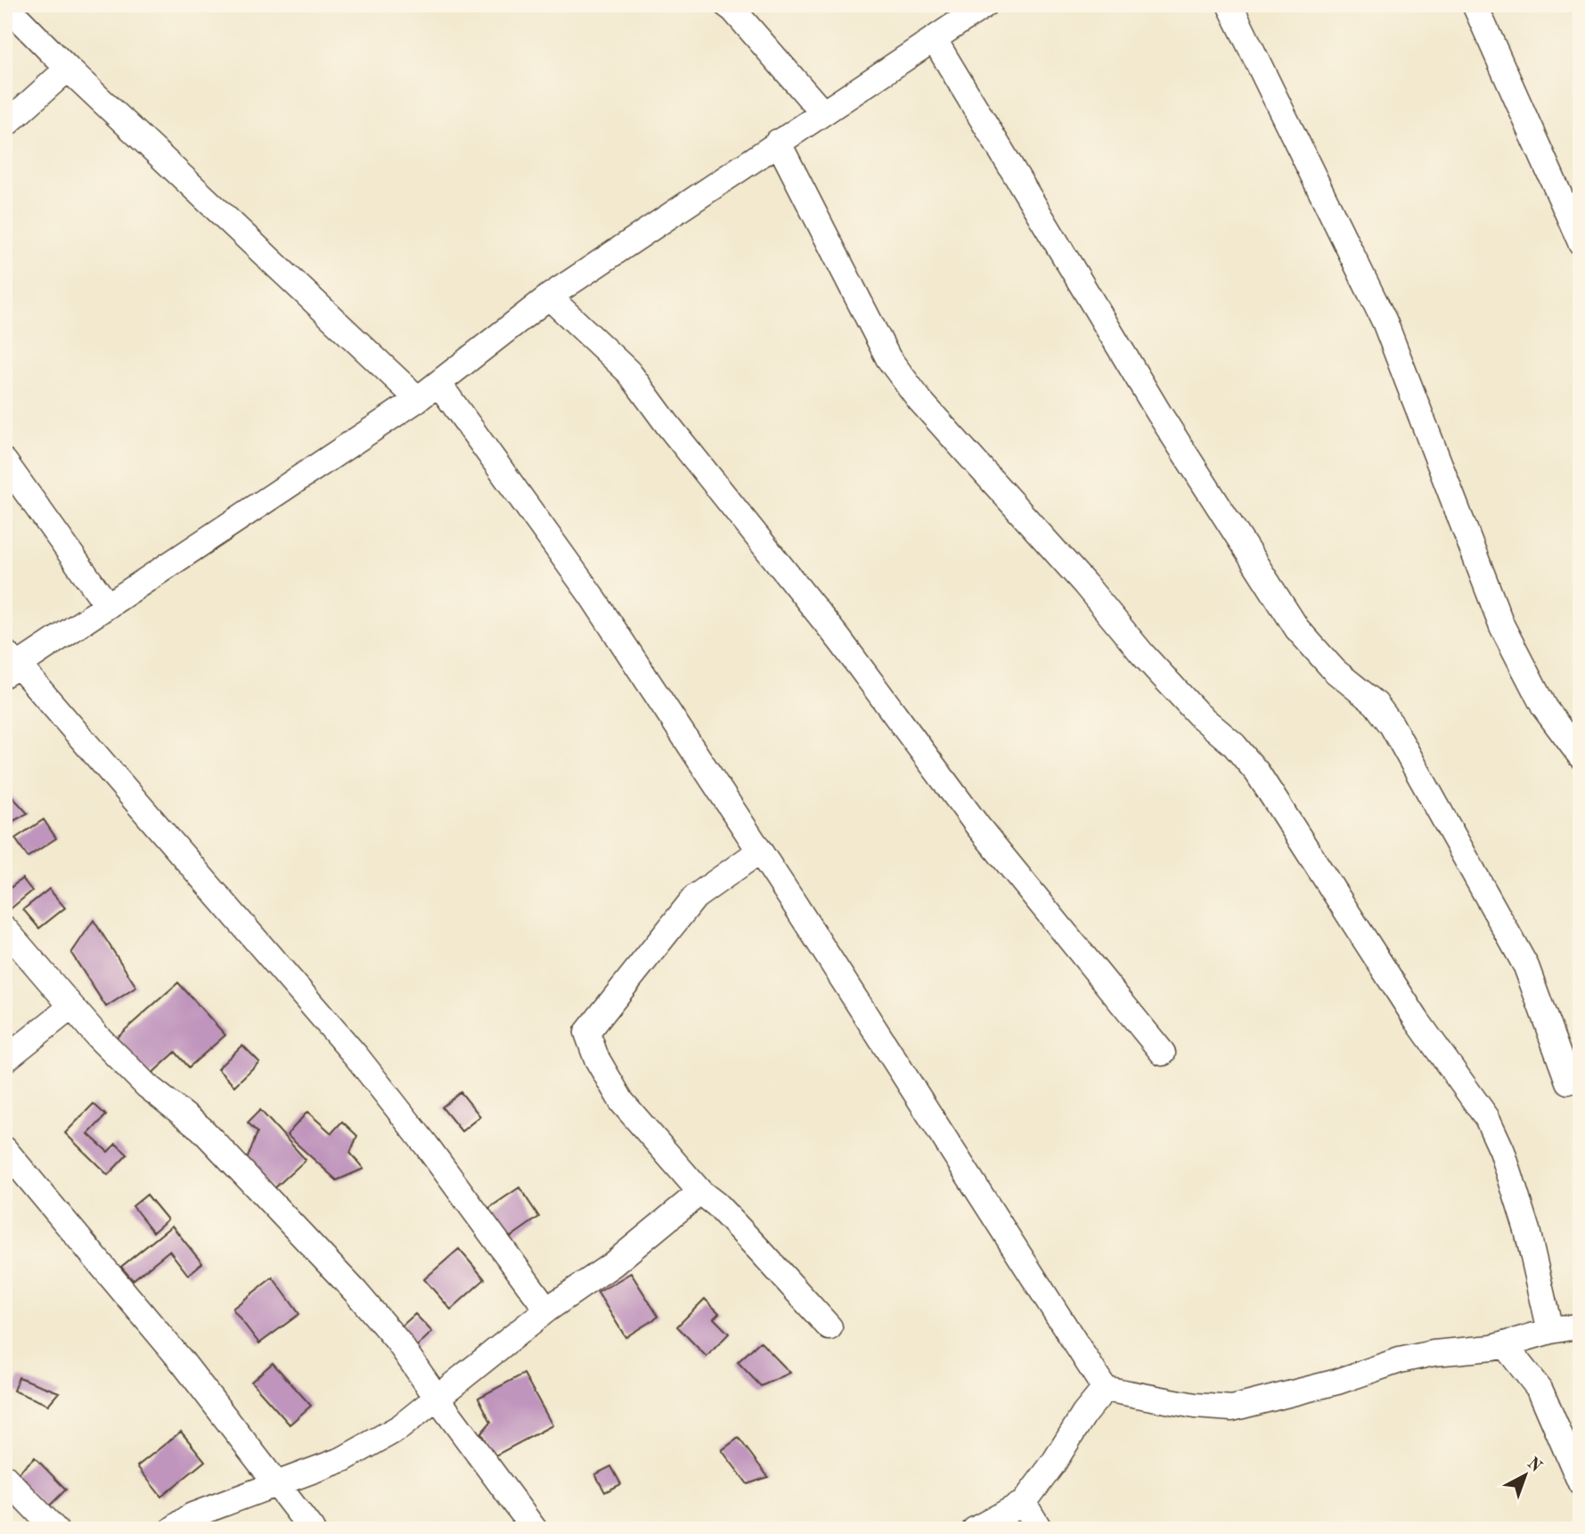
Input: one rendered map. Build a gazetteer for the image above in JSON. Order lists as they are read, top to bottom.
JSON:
{
  "north": "top right"
}
